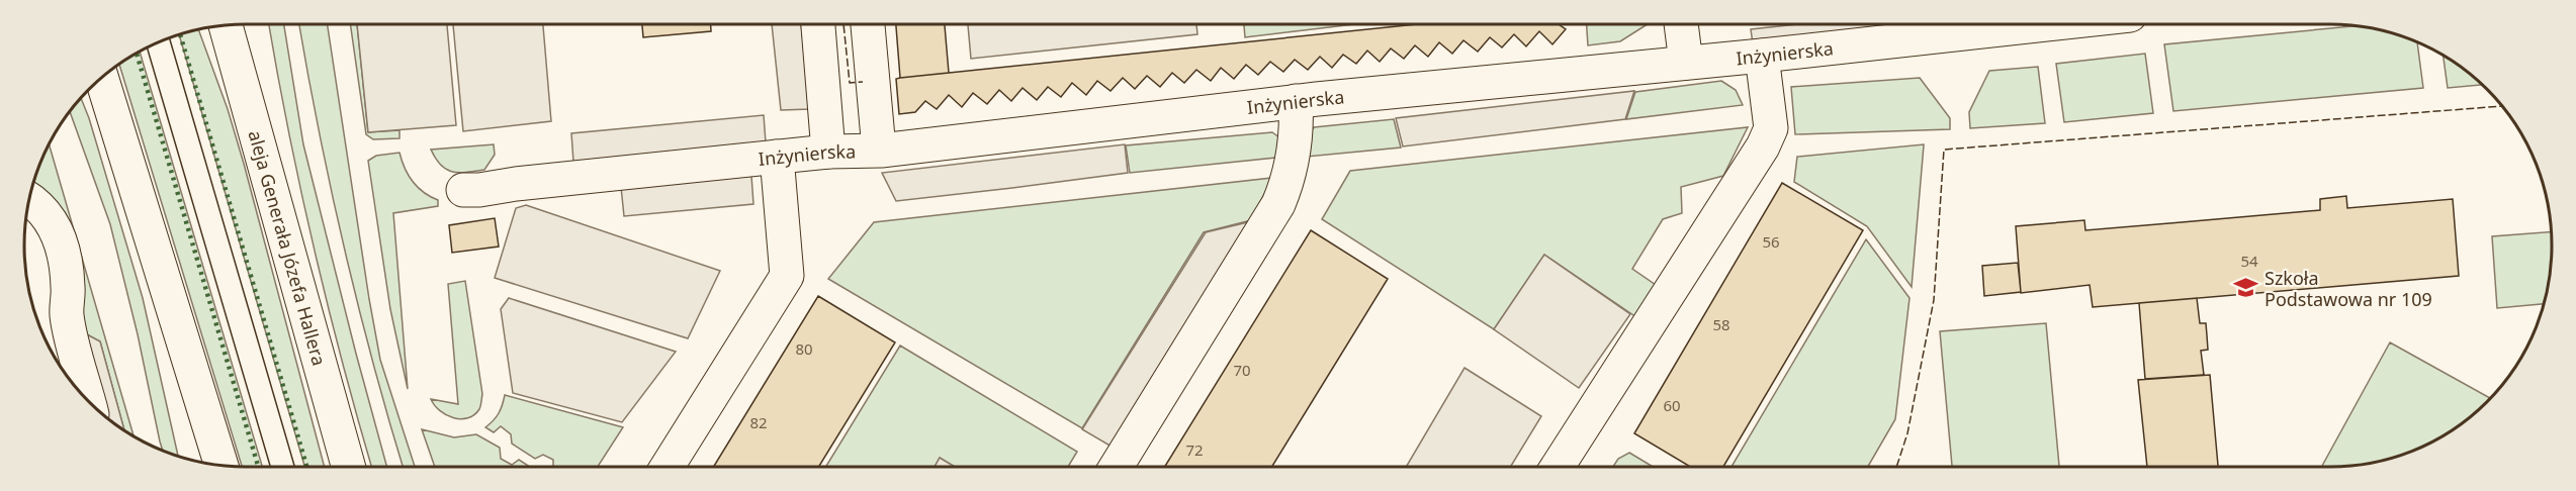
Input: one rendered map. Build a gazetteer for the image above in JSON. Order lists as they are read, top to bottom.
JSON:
{
  "streets": {
    "street": ["Inżynierska", "aleja Generała Józefa Hallera"]
  },
  "places": {
    "school or university": ["Szkoła Podstawowa nr 109"]
  },
  "house_numbers": [
    "56",
    "54",
    "58",
    "80",
    "70",
    "60",
    "82",
    "72"
  ]
}
